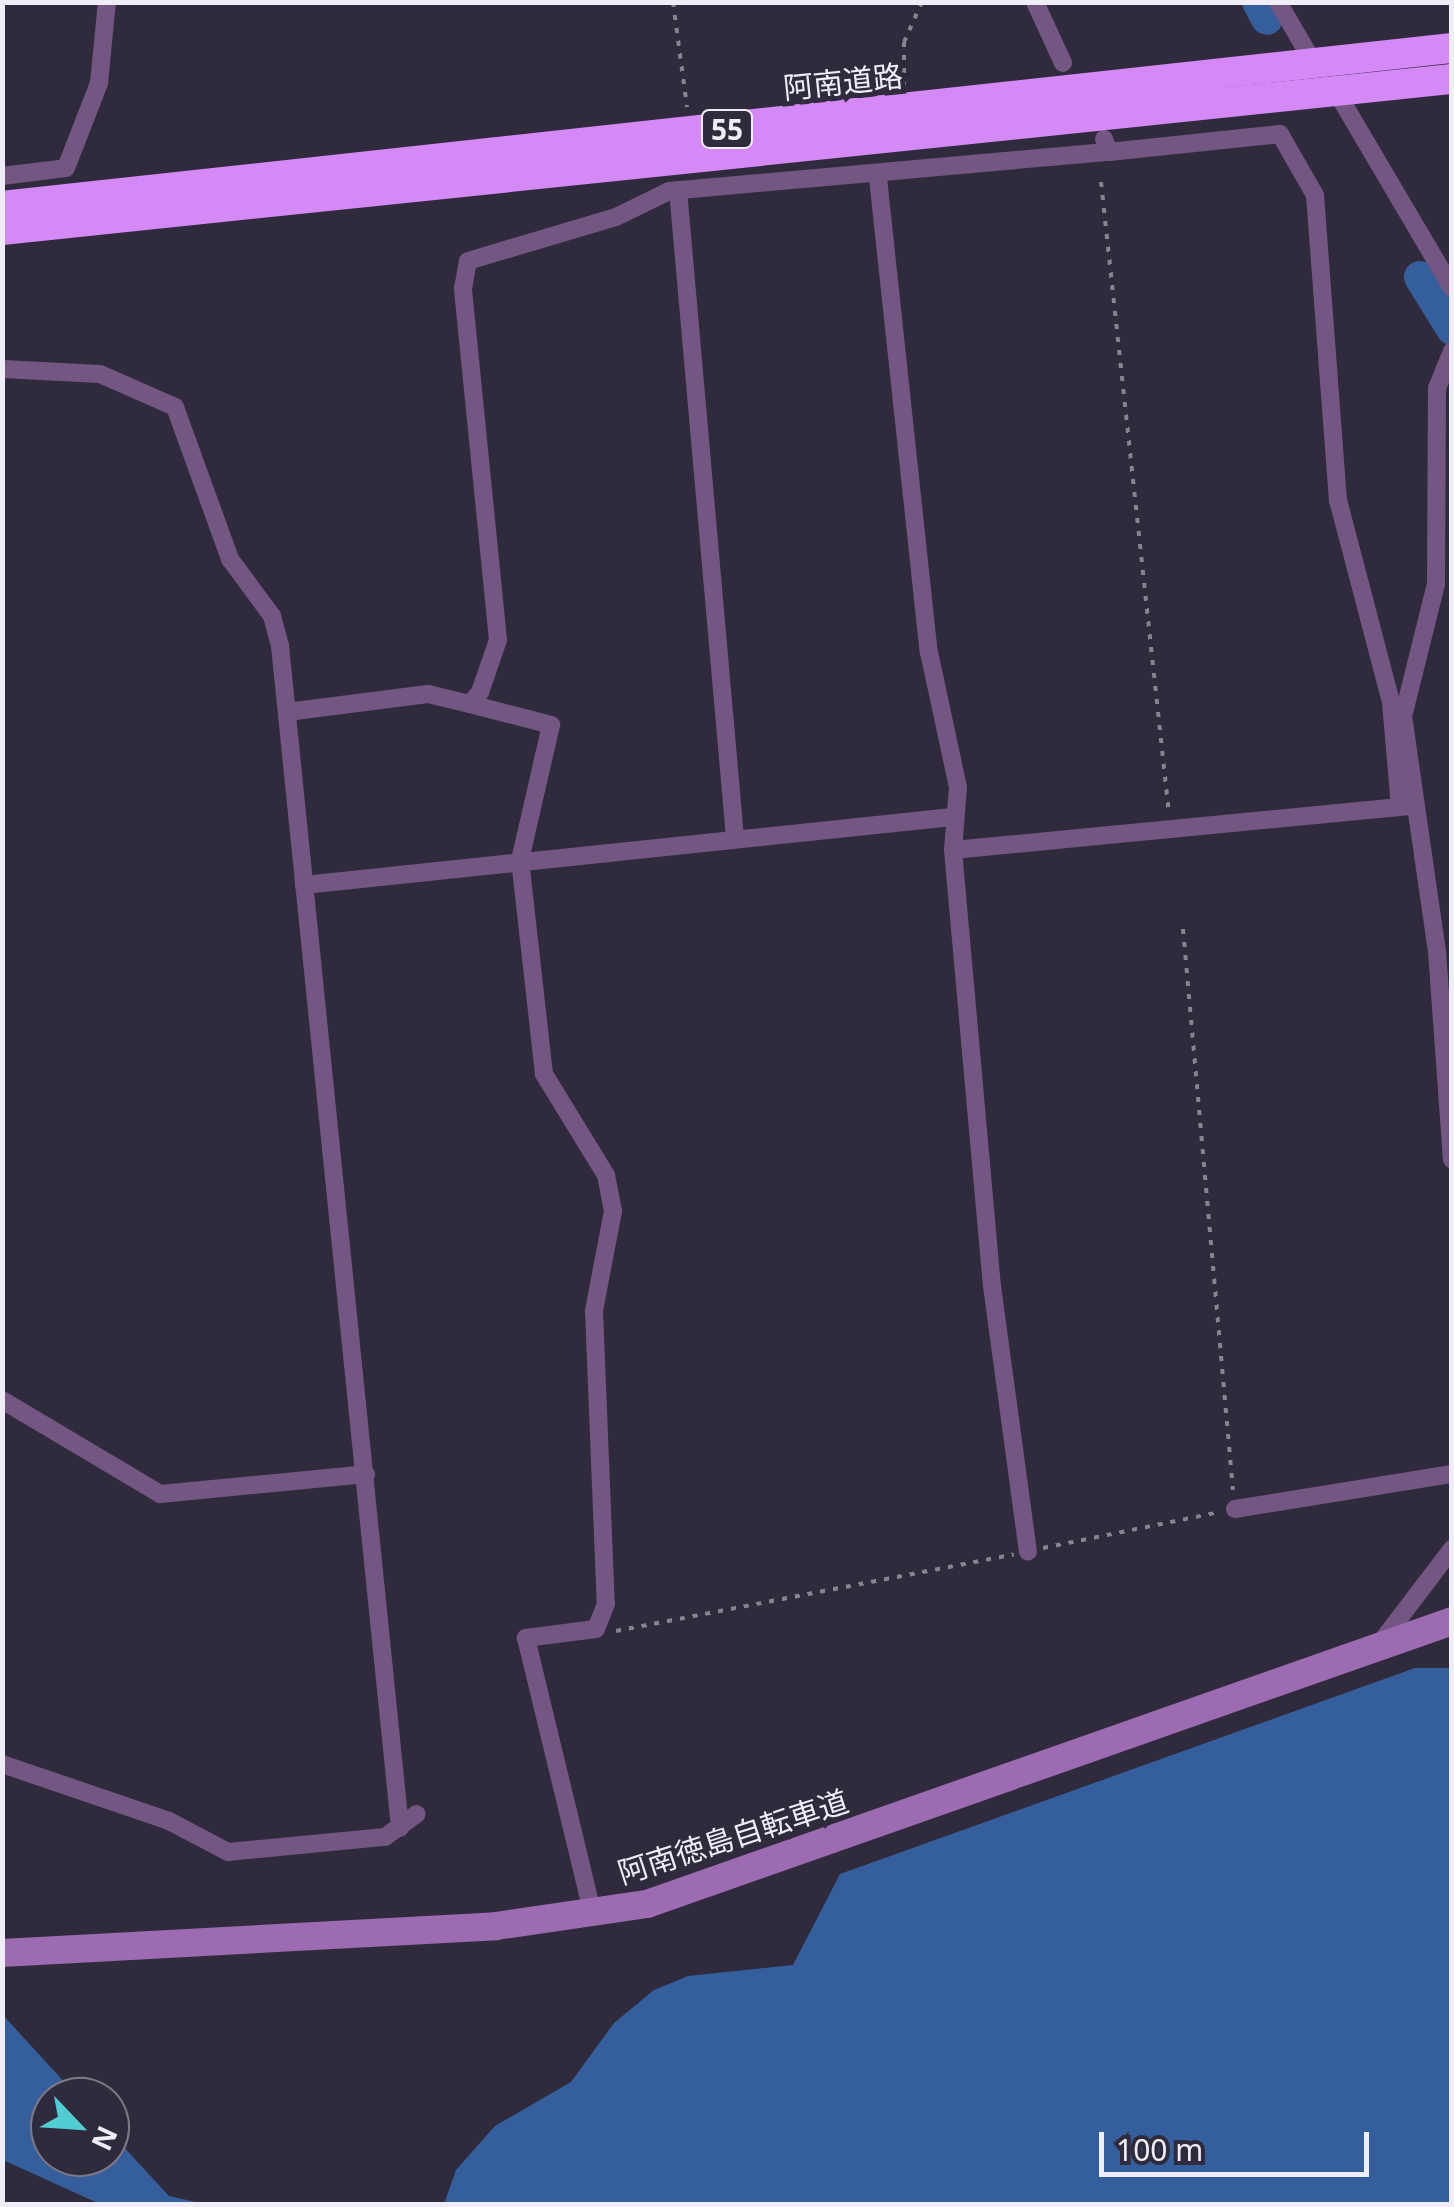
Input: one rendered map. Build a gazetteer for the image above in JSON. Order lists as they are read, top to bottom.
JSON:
{
  "streets": {
    "highway": ["阿南道路", "55"],
    "main road": ["阿南徳島自転車道"]
  },
  "scale_bar": "100 m",
  "north": "bottom right"
}
